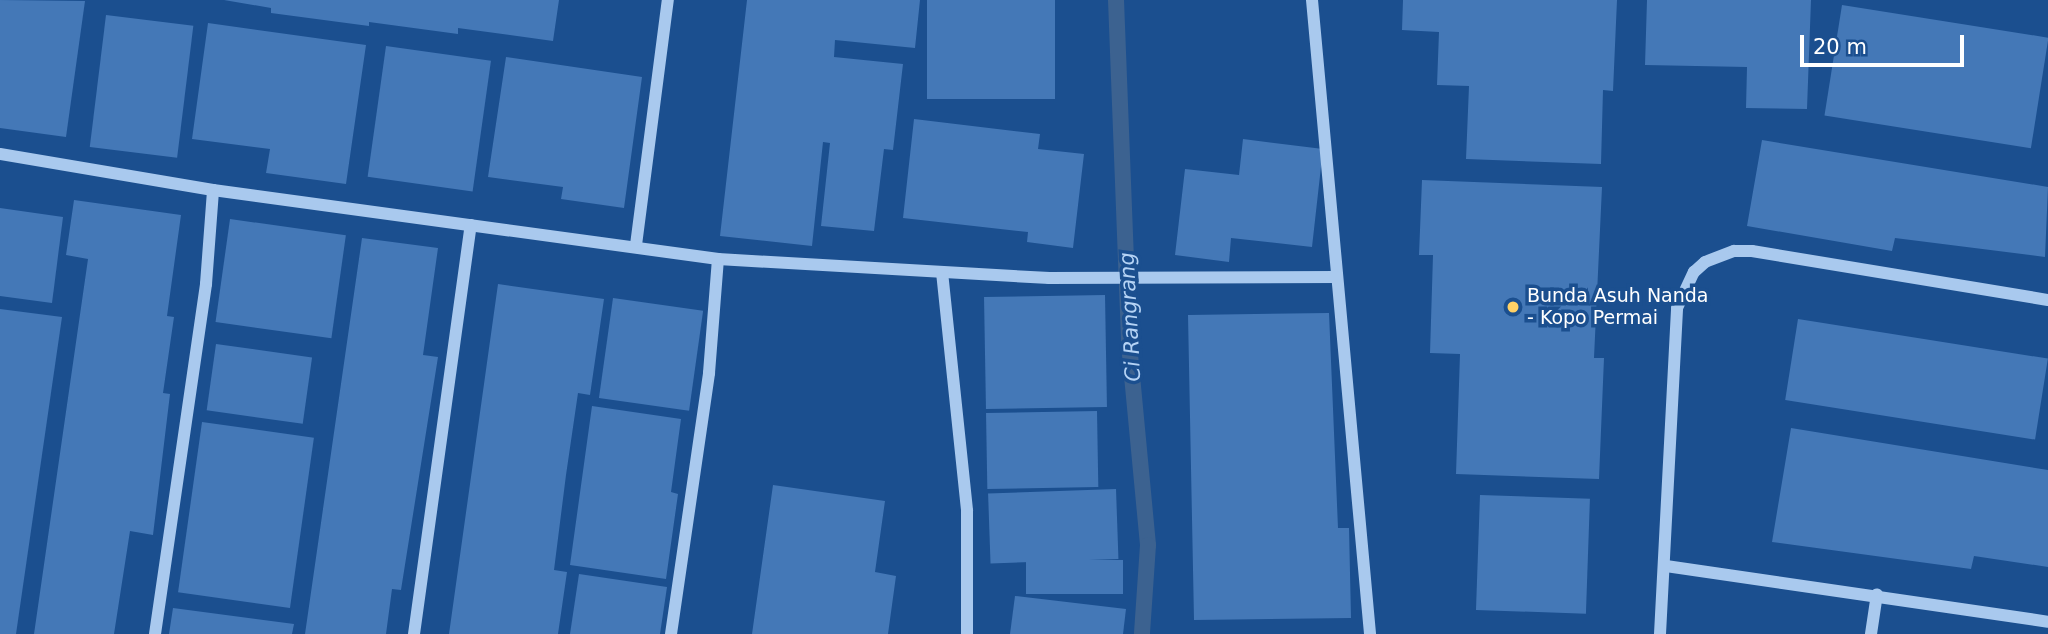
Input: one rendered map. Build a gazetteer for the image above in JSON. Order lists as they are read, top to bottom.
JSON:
{
  "water": ["Ci Rangrang"],
  "places": ["Bunda Asuh Nanda - Kopo Permai"],
  "scale_bar": "20 m"
}
